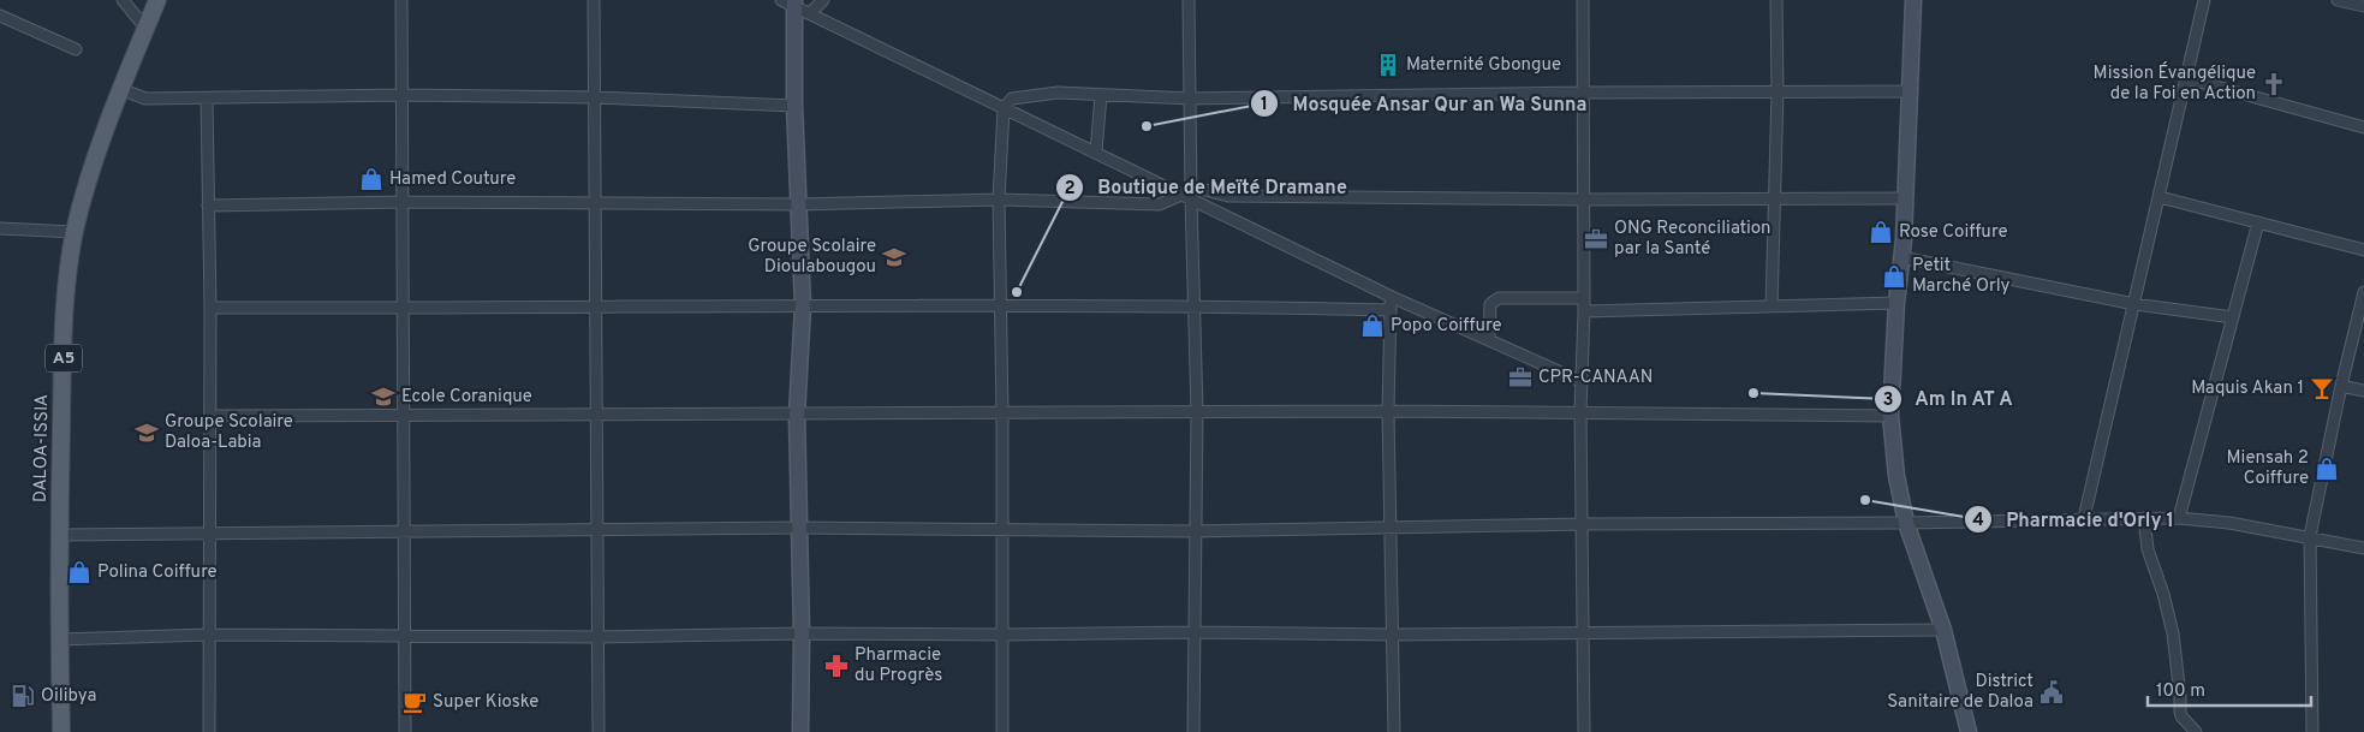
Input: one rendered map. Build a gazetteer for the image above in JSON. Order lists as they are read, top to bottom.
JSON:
{
  "streets": {
    "main road": ["A5", "DALOA-ISSIA"]
  },
  "places": {
    "building": ["Maternité Gbongue"],
    "church": ["Mission Évangélique de la Foi en Action"],
    "other": [
      "Mosquée Ansar Qur an Wa Sunna",
      "Boutique de Meïté Dramane",
      "Am In AT A",
      "Pharmacie d'Orly 1"
    ],
    "shop": [
      "Hamed Couture",
      "Rose Coiffure",
      "Petit Marché Orly",
      "Popo Coiffure",
      "Miensah 2 Coiffure",
      "Polina Coiffure"
    ],
    "office": ["ONG Reconciliation par la Santé", "CPR-CANAAN"],
    "school or university": ["Groupe Scolaire Dioulabougou", "Ecole Coranique", "Groupe Scolaire Daloa-Labia"],
    "bar": ["Maquis Akan 1"],
    "pharmacy": ["Pharmacie du Progrès"],
    "public building": ["District Sanitaire de Daloa"],
    "fuel station": ["Oilibya"],
    "cafe": ["Super Kioske"]
  },
  "scale_bar": "100 m"
}
